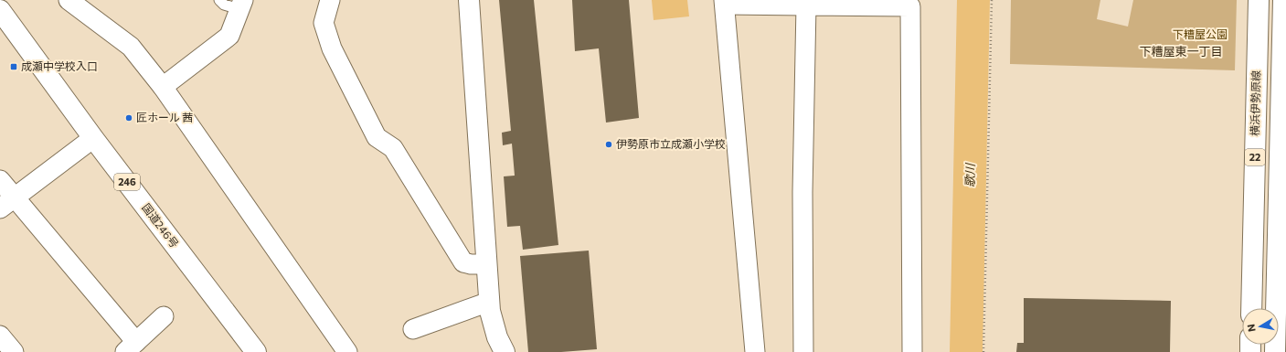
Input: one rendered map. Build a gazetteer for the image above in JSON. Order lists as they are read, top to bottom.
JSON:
{
  "streets": {
    "main road": [
      "横浜伊勢原線",
      "22",
      "246",
      "国道246号"
    ]
  },
  "districts": ["下糟屋東一丁目"],
  "water": ["歌川"],
  "parks": ["下糟屋公園"],
  "places": {
    "transit": ["成瀬中学校入口"],
    "other": ["匠ホール 茜", "伊勢原市立成瀬小学校"]
  },
  "north": "left"
}
